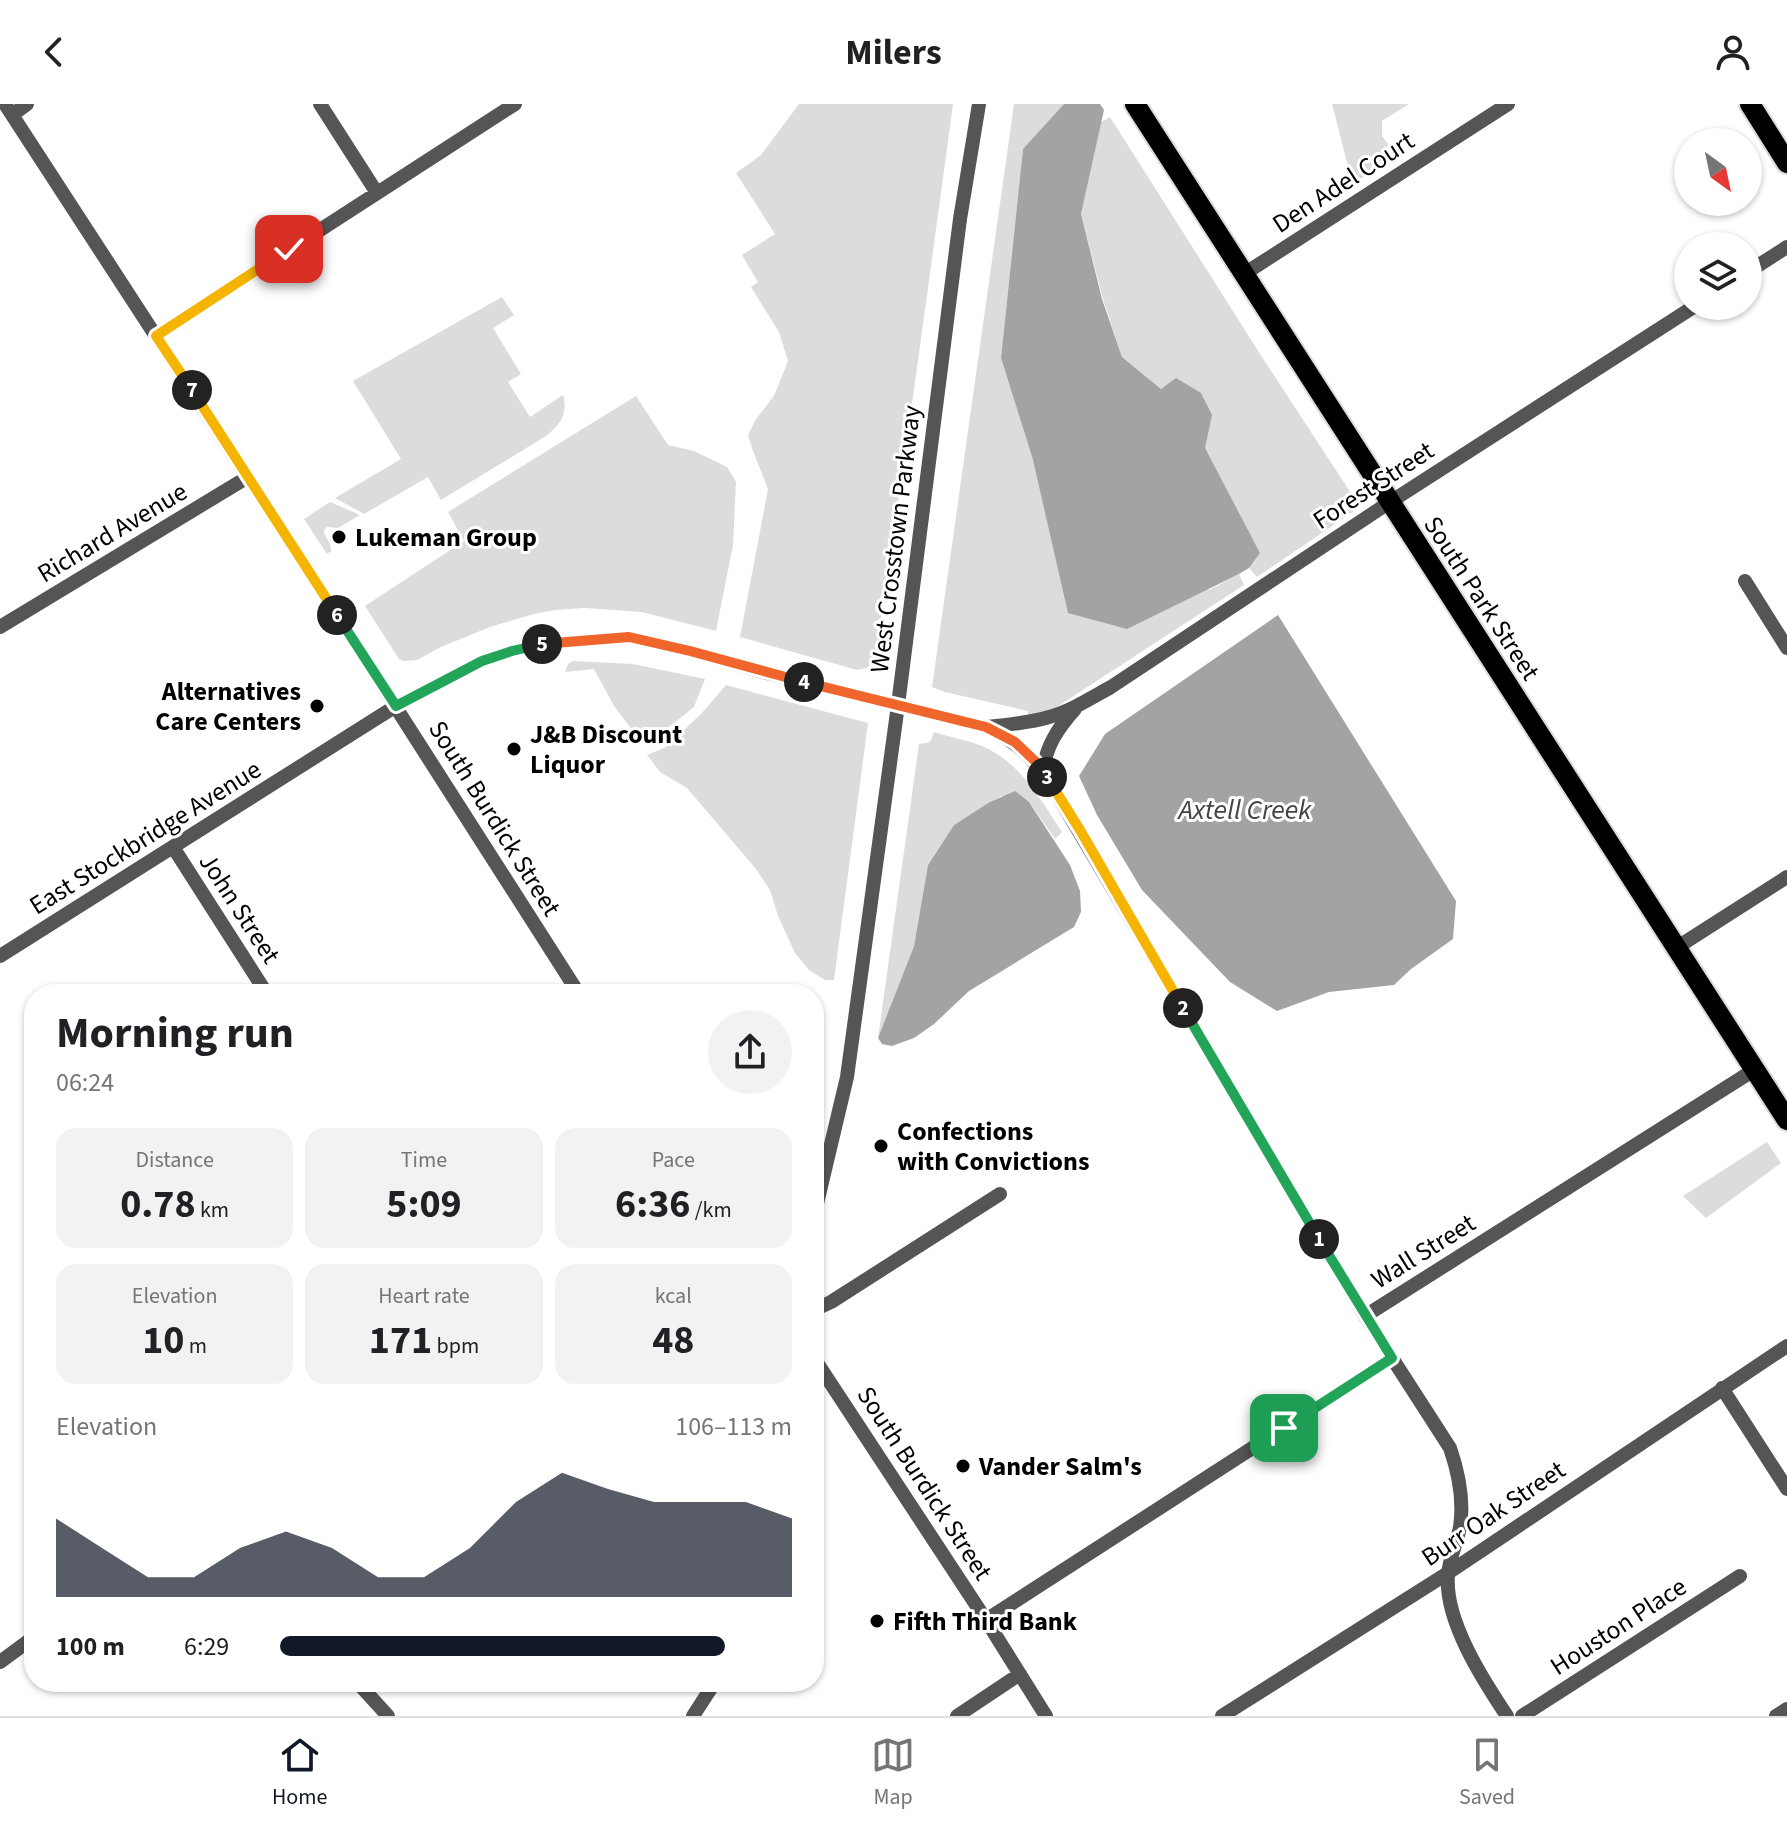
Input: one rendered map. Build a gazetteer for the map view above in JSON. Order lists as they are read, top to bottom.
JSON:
{
  "streets": {
    "main road": ["South Park Street"],
    "street": [
      "Den Adel Court",
      "Forest Street",
      "Richard Avenue",
      "West Crosstown Parkway",
      "South Burdick Street",
      "East Stockbridge Avenue",
      "John Street",
      "Wall Street",
      "Burr Oak Street",
      "Houston Place"
    ]
  },
  "crossings": [
    ["Den Adel Court", "South Park Street"],
    ["Forest Street", "South Park Street"],
    ["Forest Street", "East Stockbridge Avenue"],
    ["Richard Avenue", "South Burdick Street"],
    ["West Crosstown Parkway", "East Stockbridge Avenue"],
    ["South Park Street", "Wall Street"],
    ["South Burdick Street", "East Stockbridge Avenue"],
    ["East Stockbridge Avenue", "John Street"],
    ["Wall Street", "Burr Oak Street"]
  ],
  "water": ["Axtell Creek"],
  "places": [
    "Lukeman Group",
    "Alternatives Care Centers",
    "J&B Discount Liquor",
    "Confections with Convictions",
    "Vander Salm's",
    "Fifth Third Bank"
  ],
  "north": "bottom right",
  "page": {
    "header": "Milers",
    "pins": [
      "7",
      "6",
      "5",
      "4",
      "3",
      "2",
      "1"
    ],
    "heading": ["Morning run", "06:24"],
    "stats": [
      ["Distance", "0.78 km"],
      ["Time", "5:09"],
      ["Pace", "6:36 /km"],
      ["Elevation", "10 m"],
      ["Heart rate", "171 bpm"],
      ["kcal", "48"]
    ],
    "chart": ["Elevation", "106–113 m"],
    "list": [
      {
        "name": "100 m",
        "note": "6:29"
      }
    ],
    "tabs": ["Home", "Map", "Saved"]
  }
}
